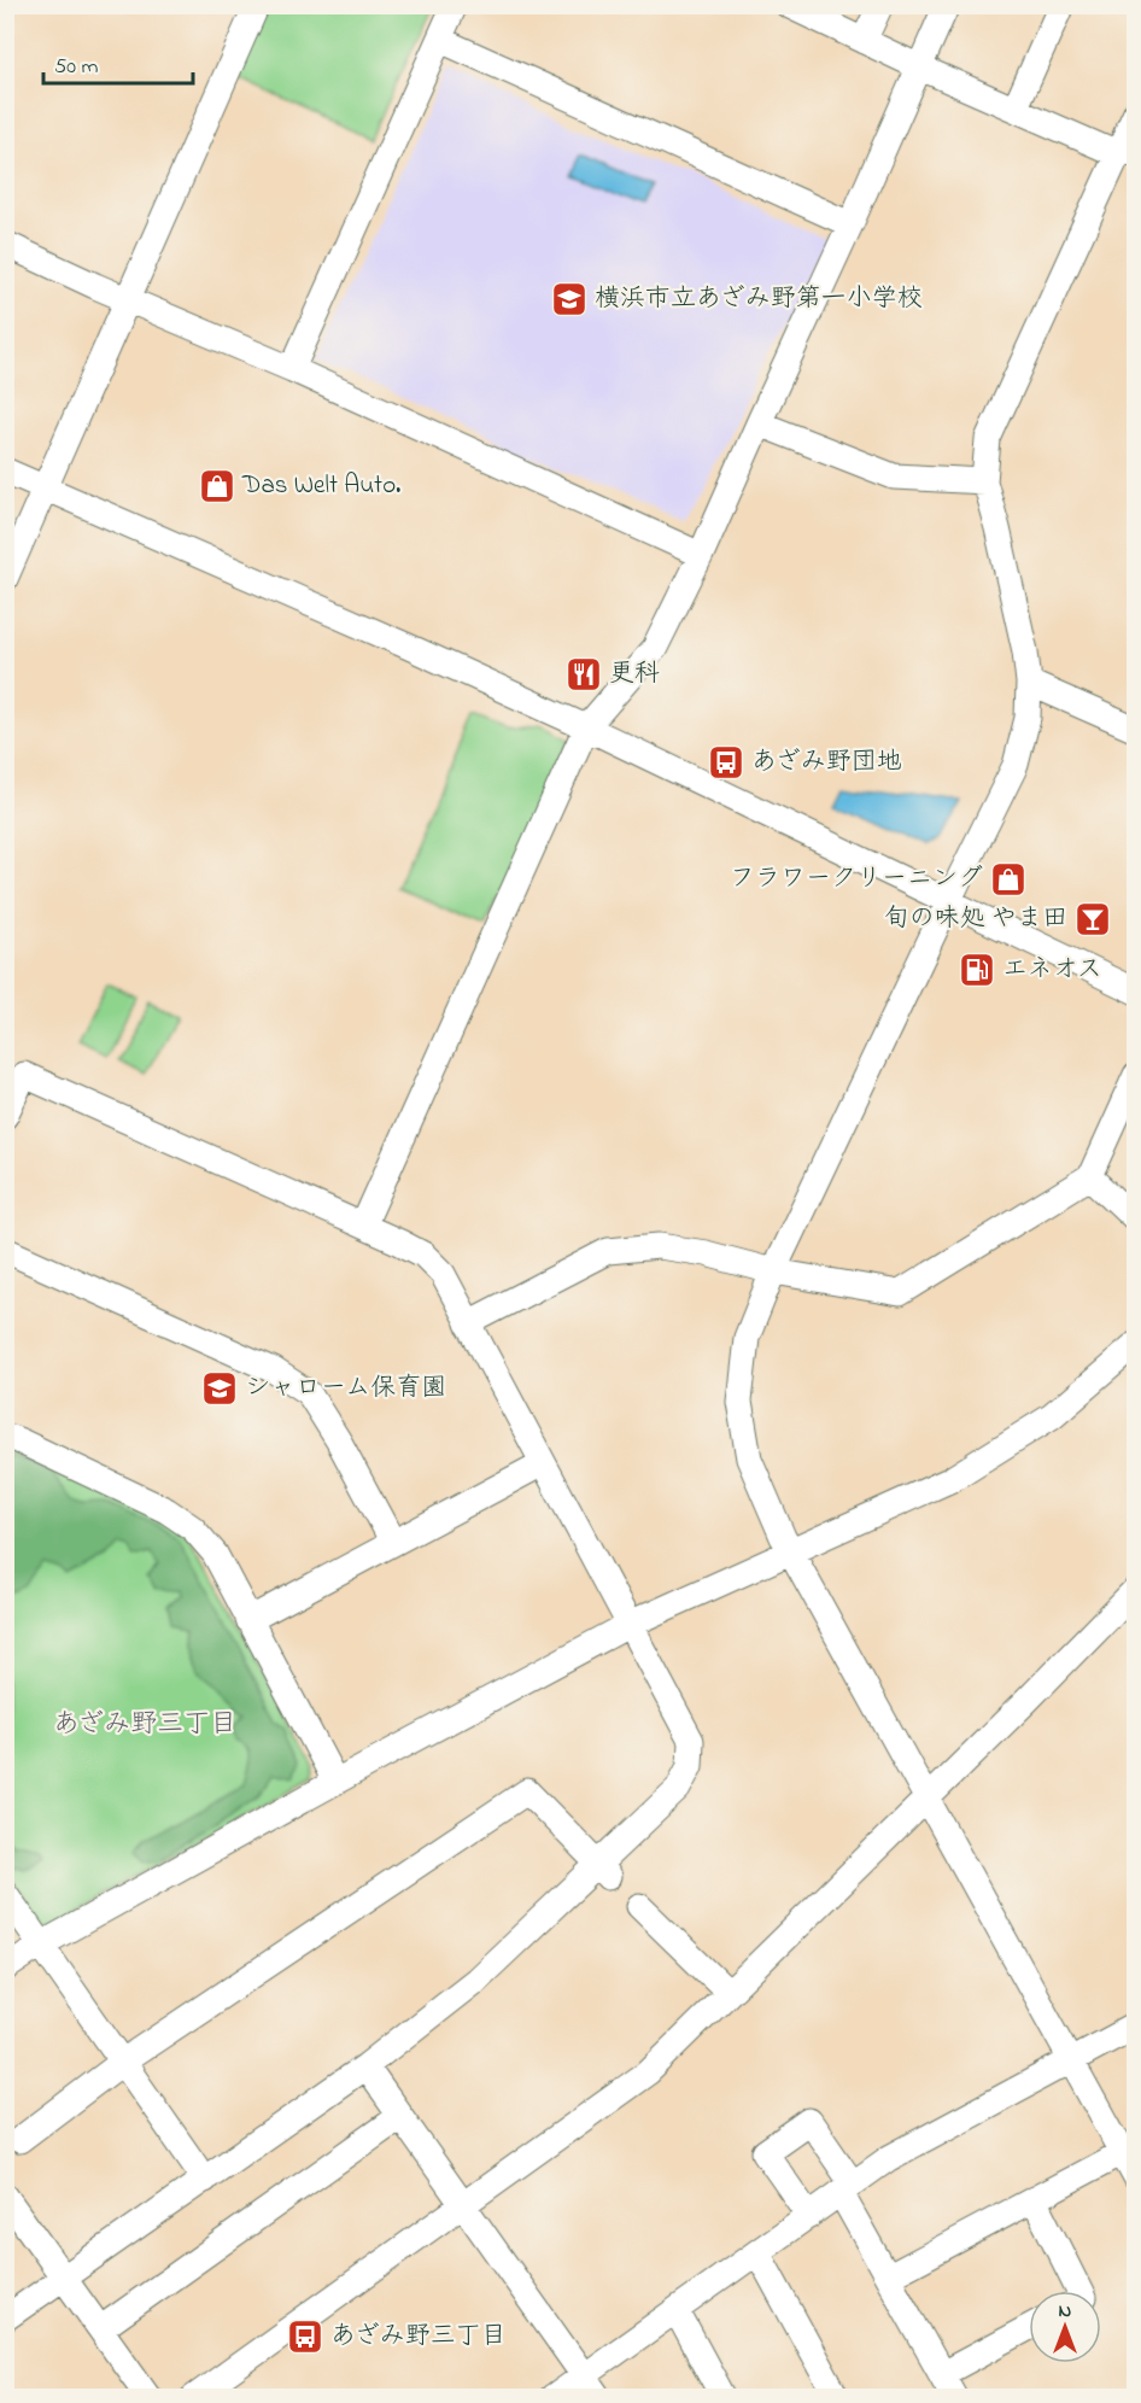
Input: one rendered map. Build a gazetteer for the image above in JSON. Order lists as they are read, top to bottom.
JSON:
{
  "districts": ["あざみ野三丁目"],
  "places": {
    "school or university": ["横浜市立あざみ野第一小学校", "シャローム保育園"],
    "shop": ["Das Welt Auto.", "フラワークリーニング"],
    "restaurant": ["更科"],
    "bus stop": ["あざみ野団地", "あざみ野三丁目"],
    "bar": ["旬の味処 やま田"],
    "fuel station": ["エネオス"]
  },
  "scale_bar": "50 m",
  "north": "top"
}
